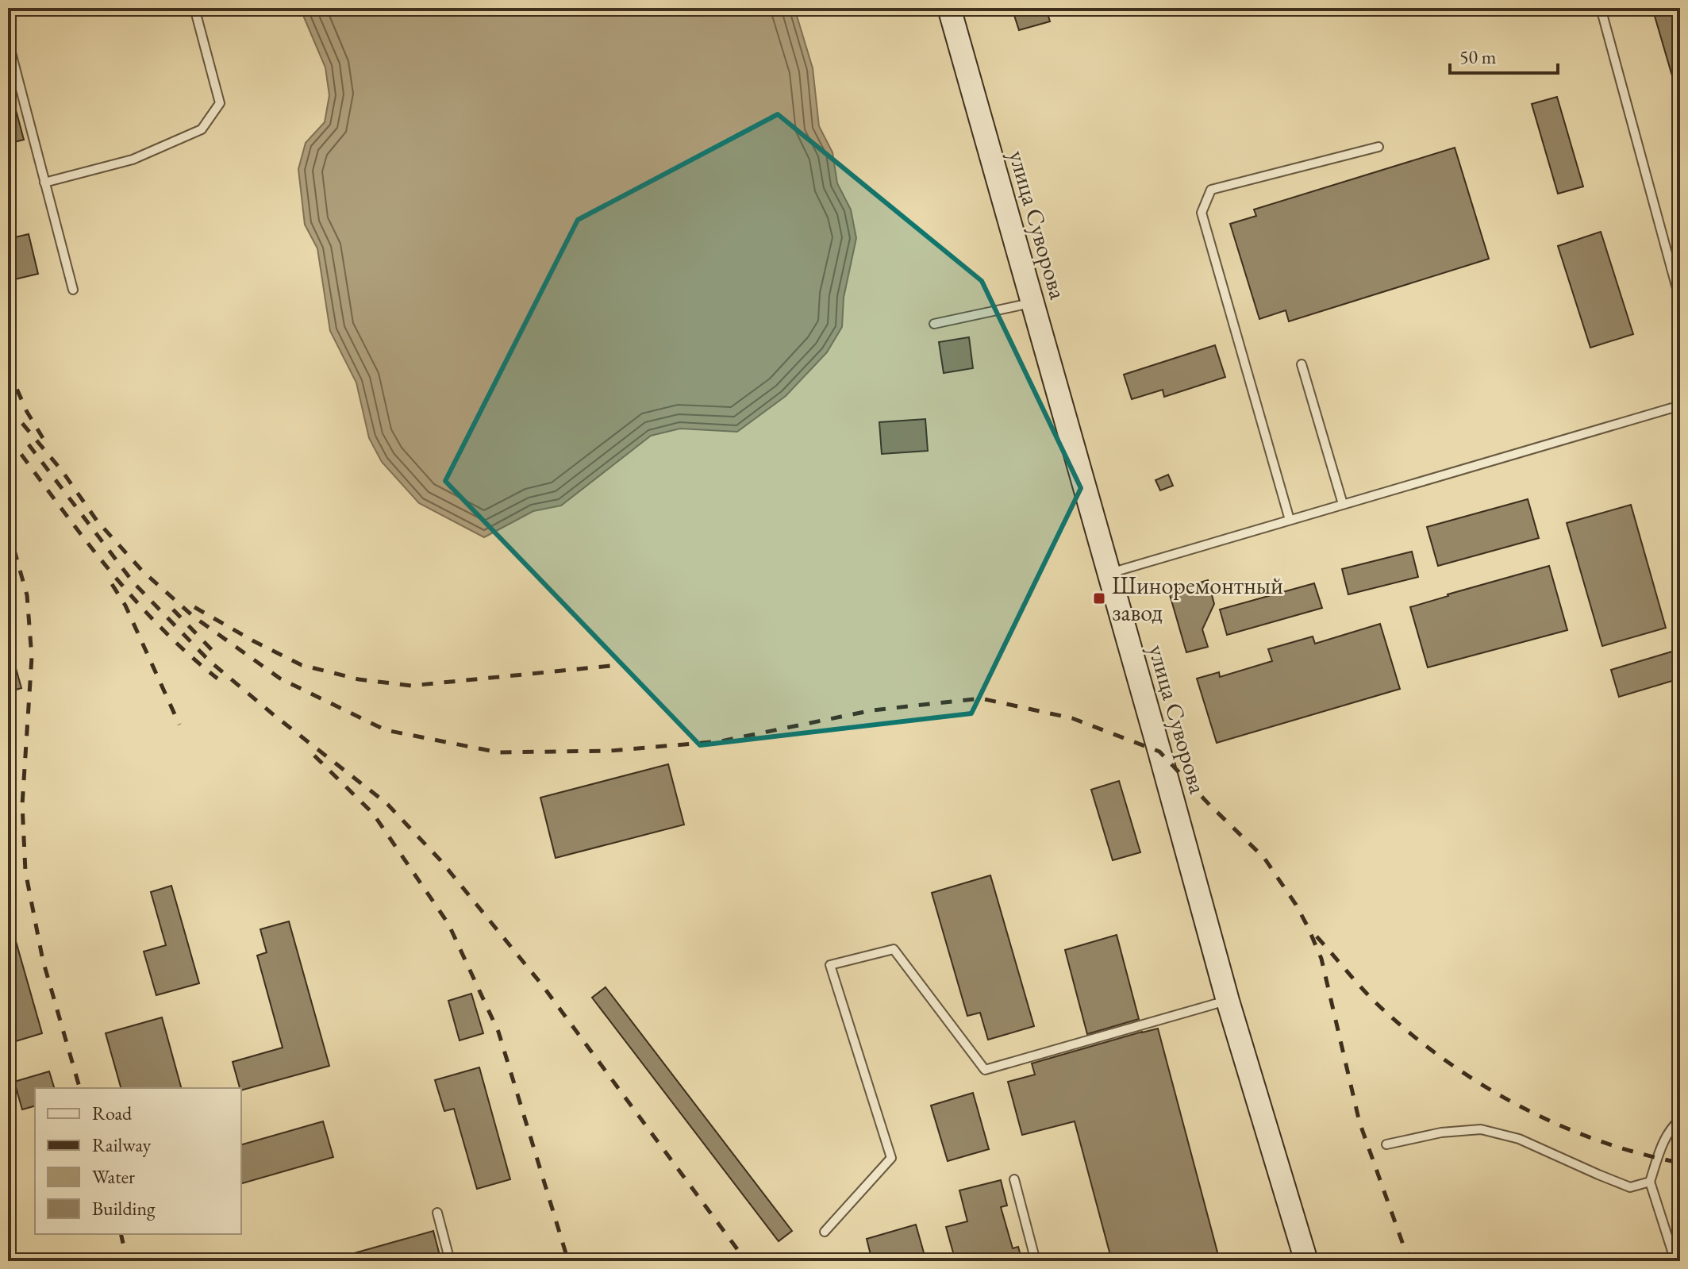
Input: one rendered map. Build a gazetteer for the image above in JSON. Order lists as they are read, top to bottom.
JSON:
{
  "streets": {
    "main road": ["улица Суворова"]
  },
  "places": {
    "transit": ["Шиноремонтный завод"]
  },
  "legend": [
    "Road",
    "Railway",
    "Water",
    "Building"
  ],
  "scale_bar": "50 m"
}
